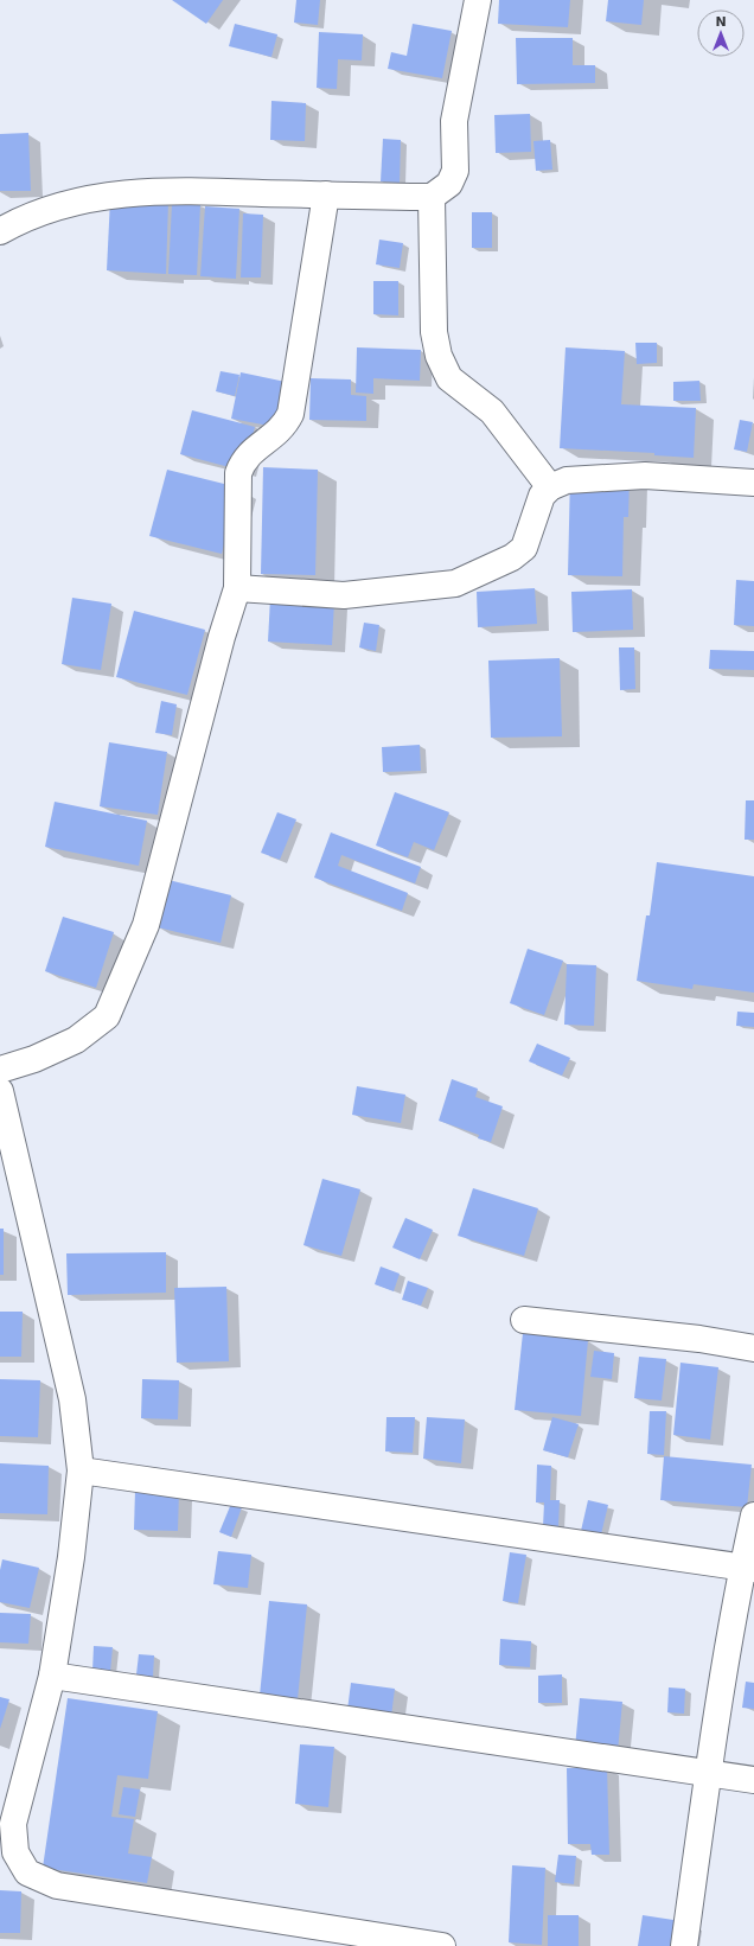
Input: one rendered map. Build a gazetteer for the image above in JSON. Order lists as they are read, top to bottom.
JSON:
{
  "north": "top"
}
